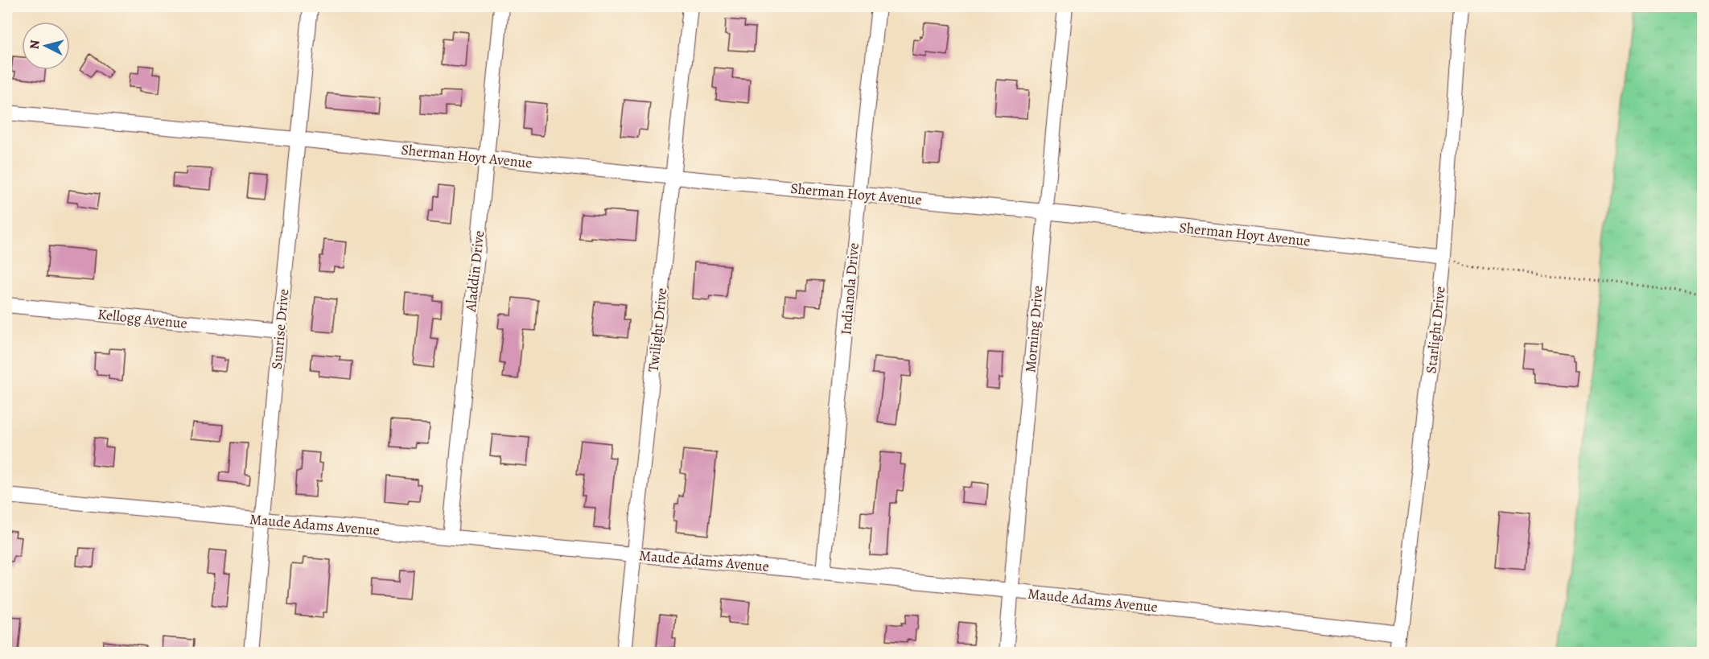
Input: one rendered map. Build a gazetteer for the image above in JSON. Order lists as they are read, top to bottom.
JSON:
{
  "streets": {
    "street": [
      "Sherman Hoyt Avenue",
      "Aladdin Drive",
      "Indianola Drive",
      "Kellogg Avenue",
      "Sunrise Drive",
      "Morning Drive",
      "Twilight Drive",
      "Starlight Drive",
      "Maude Adams Avenue"
    ]
  },
  "crossings": [
    ["Sherman Hoyt Avenue", "Aladdin Drive"],
    ["Sherman Hoyt Avenue", "Indianola Drive"],
    ["Sherman Hoyt Avenue", "Sunrise Drive"],
    ["Sherman Hoyt Avenue", "Morning Drive"],
    ["Sherman Hoyt Avenue", "Twilight Drive"],
    ["Sherman Hoyt Avenue", "Starlight Drive"],
    ["Aladdin Drive", "Maude Adams Avenue"],
    ["Indianola Drive", "Maude Adams Avenue"],
    ["Kellogg Avenue", "Sunrise Drive"],
    ["Sunrise Drive", "Maude Adams Avenue"],
    ["Morning Drive", "Maude Adams Avenue"],
    ["Twilight Drive", "Maude Adams Avenue"],
    ["Starlight Drive", "Maude Adams Avenue"]
  ],
  "north": "left"
}
